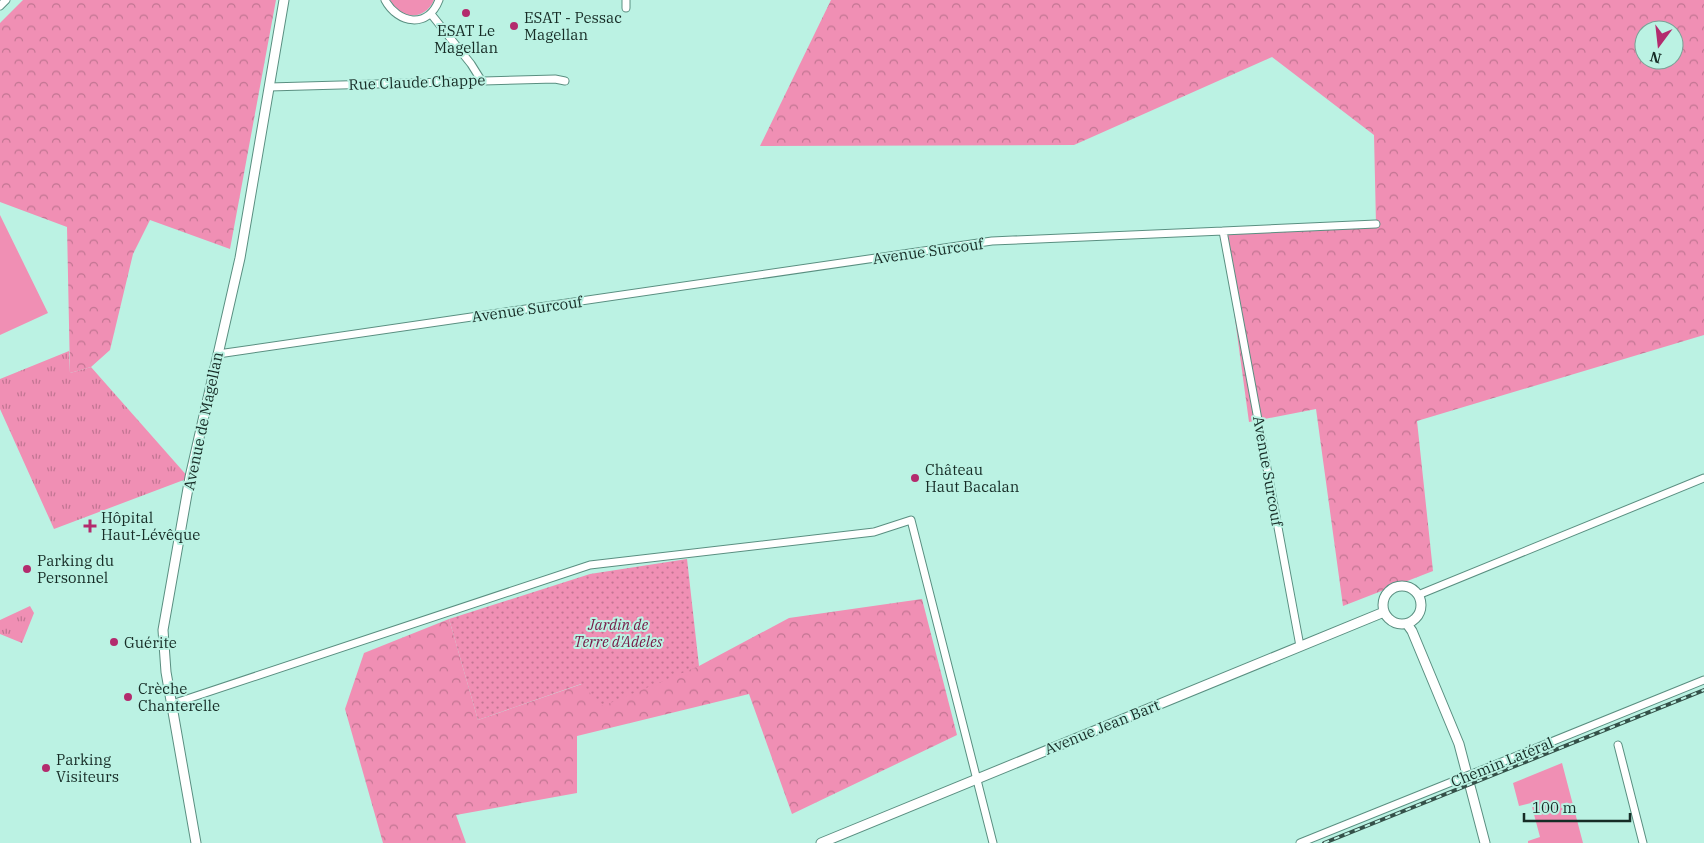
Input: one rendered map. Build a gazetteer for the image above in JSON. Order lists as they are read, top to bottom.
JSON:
{
  "streets": {
    "street": [
      "Rue Claude Chappe",
      "Avenue Surcouf",
      "Avenue de Magellan",
      "Avenue Jean Bart",
      "Chemin Latéral"
    ]
  },
  "crossings": [
    ["Rue Claude Chappe", "Avenue de Magellan"],
    ["Avenue Surcouf", "Avenue de Magellan"],
    ["Avenue Surcouf", "Avenue Jean Bart"]
  ],
  "parks": ["Jardin de Terre d'Adeles"],
  "places": {
    "other": [
      "ESAT Le Magellan",
      "ESAT - Pessac Magellan",
      "Château Haut Bacalan",
      "Parking du Personnel",
      "Guérite",
      "Crèche Chanterelle",
      "Parking Visiteurs"
    ],
    "health": ["Hôpital Haut-Lévêque"]
  },
  "scale_bar": "100 m",
  "north": "bottom"
}
